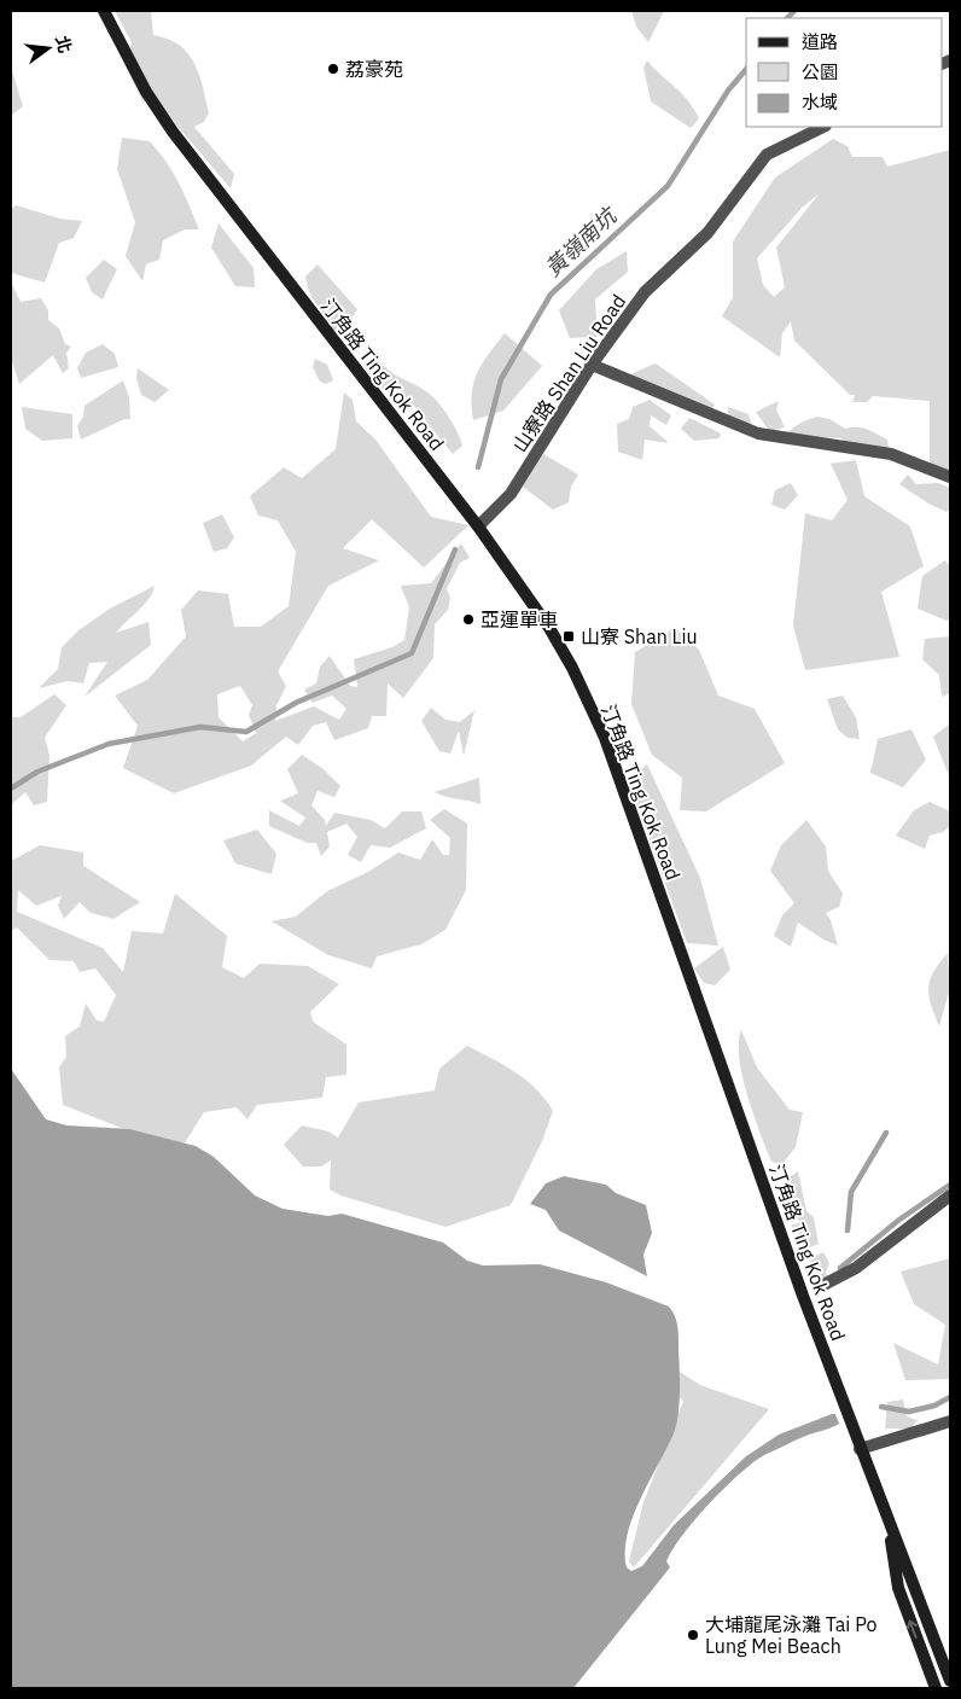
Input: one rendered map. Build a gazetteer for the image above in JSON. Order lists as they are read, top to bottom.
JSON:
{
  "streets": {
    "main road": ["汀角路 Ting Kok Road"],
    "street": ["山寮路 Shan Liu Road"]
  },
  "crossings": [
    ["山寮路 Shan Liu Road", "汀角路 Ting Kok Road"]
  ],
  "water": ["黃嶺南坑"],
  "places": {
    "other": ["荔豪苑", "亞運單車", "大埔龍尾泳灘 Tai Po Lung Mei Beach"],
    "transit": ["山寮 Shan Liu"]
  },
  "legend": ["道路", "公園", "水域"],
  "north": "right"
}
